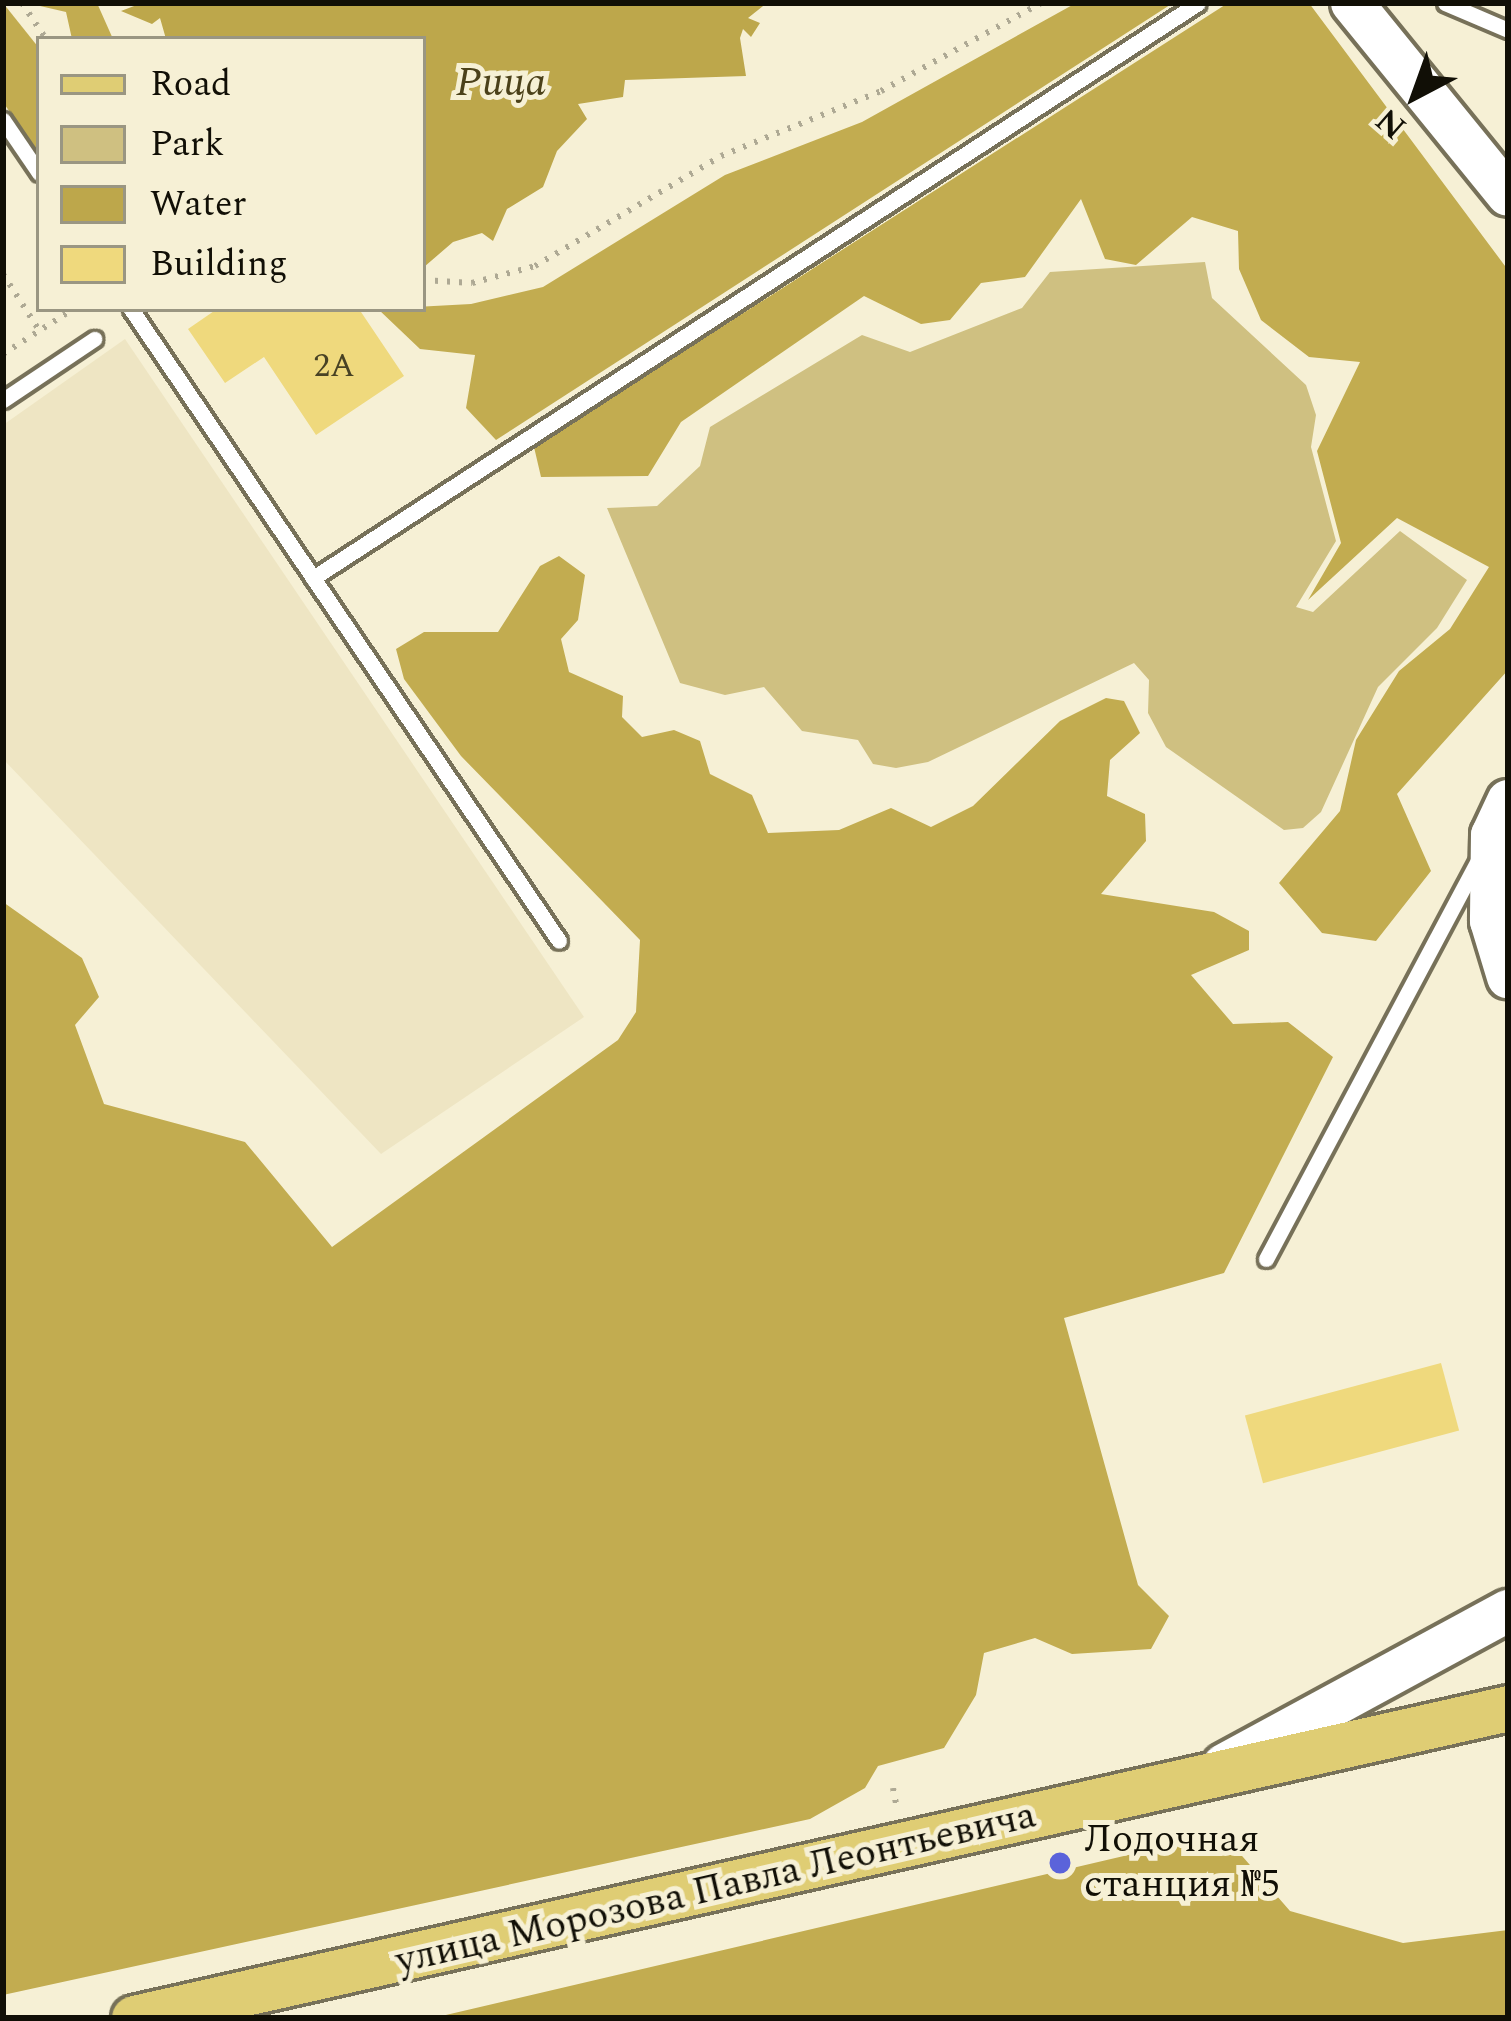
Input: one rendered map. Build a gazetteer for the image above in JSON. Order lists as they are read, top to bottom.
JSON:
{
  "streets": {
    "main road": ["улица Морозова Павла Леонтьевича"]
  },
  "water": ["Рица"],
  "places": ["Лодочная станция №5"],
  "house_numbers": ["2А"],
  "legend": [
    "Road",
    "Park",
    "Water",
    "Building"
  ],
  "north": "bottom left"
}
